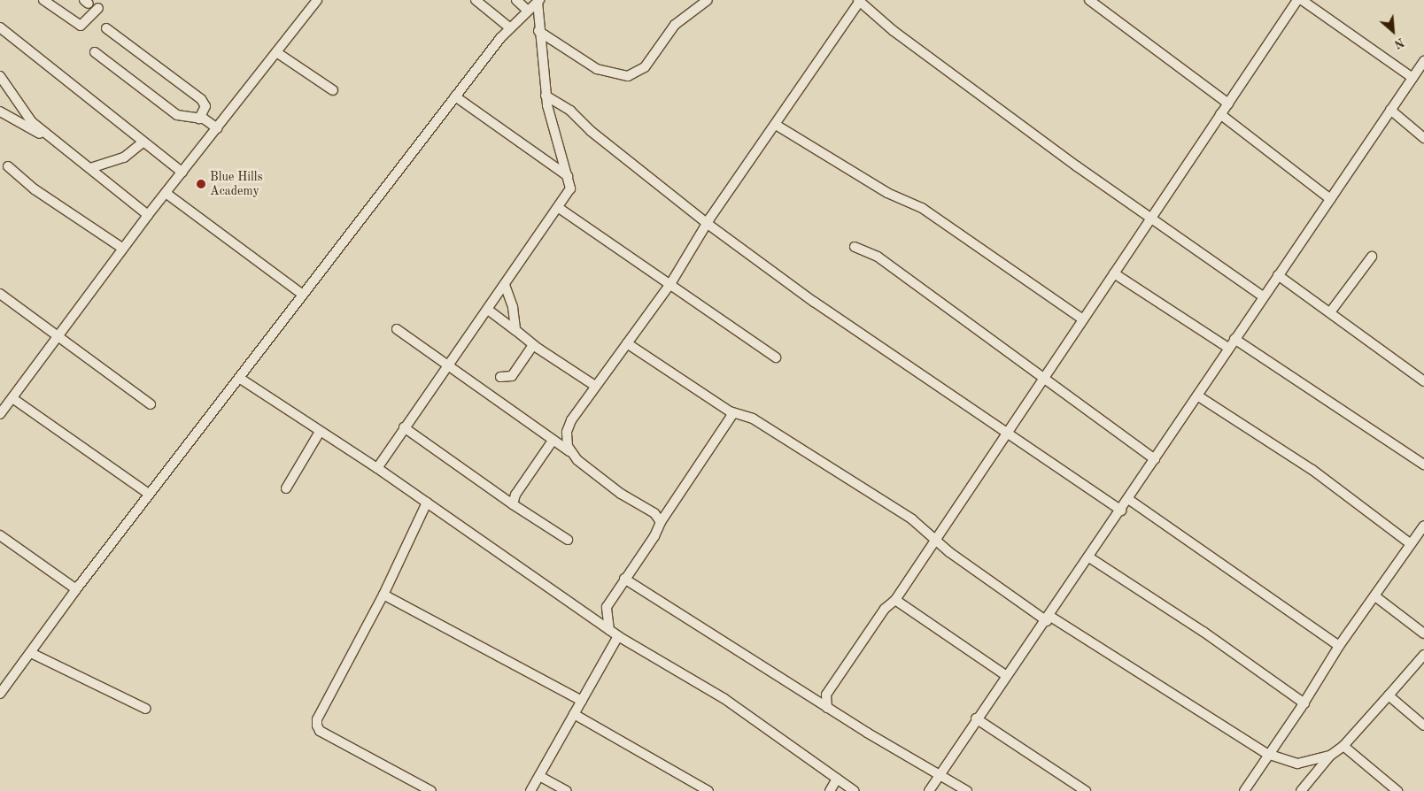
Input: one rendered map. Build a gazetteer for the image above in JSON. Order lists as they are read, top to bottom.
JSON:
{
  "places": ["Blue Hills Academy"],
  "north": "bottom right"
}
